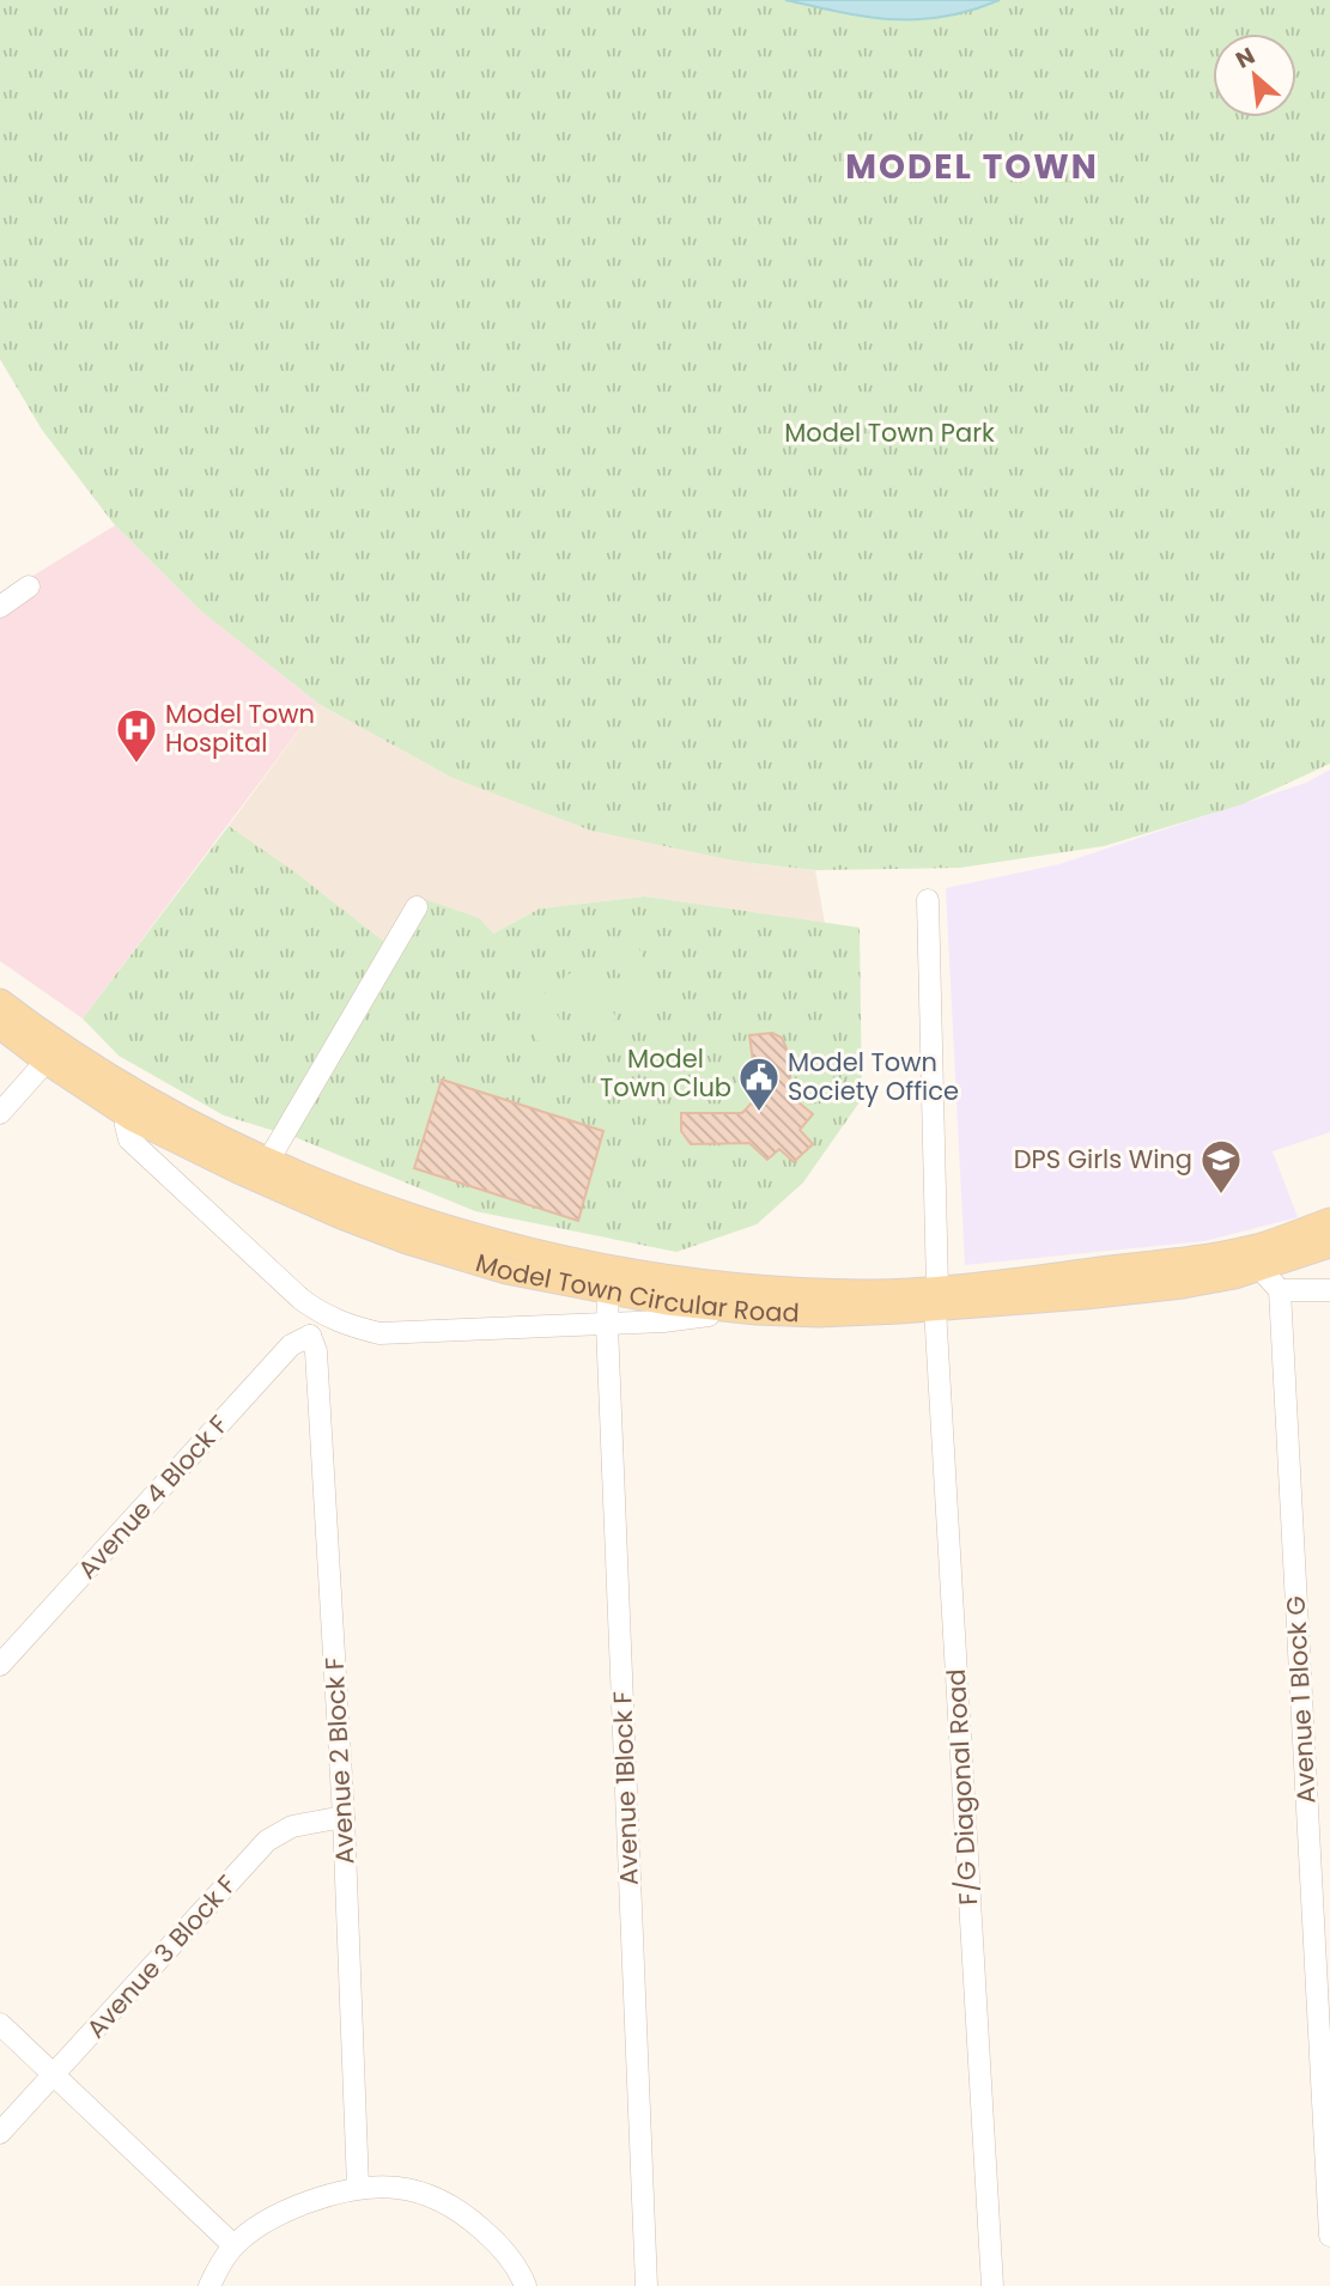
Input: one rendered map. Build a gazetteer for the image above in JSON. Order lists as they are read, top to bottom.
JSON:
{
  "streets": {
    "main road": ["Model Town Circular Road"],
    "street": [
      "Avenue 4 Block F",
      "Avenue 1 Block G",
      "Avenue 2 Block F",
      "F/G Diagonal Road",
      "Avenue 1Block F",
      "Avenue 3 Block F"
    ]
  },
  "crossings": [
    ["Model Town Circular Road", "F/G Diagonal Road"],
    ["Model Town Circular Road", "Avenue 1Block F"],
    ["Avenue 4 Block F", "Avenue 2 Block F"],
    ["Avenue 2 Block F", "Avenue 3 Block F"]
  ],
  "districts": ["MODEL TOWN"],
  "parks": ["Model Town Park", "Model Town Club"],
  "places": {
    "hospital": ["Model Town Hospital"],
    "public building": ["Model Town Society Office"],
    "school or university": ["DPS Girls Wing"]
  },
  "north": "top left"
}
